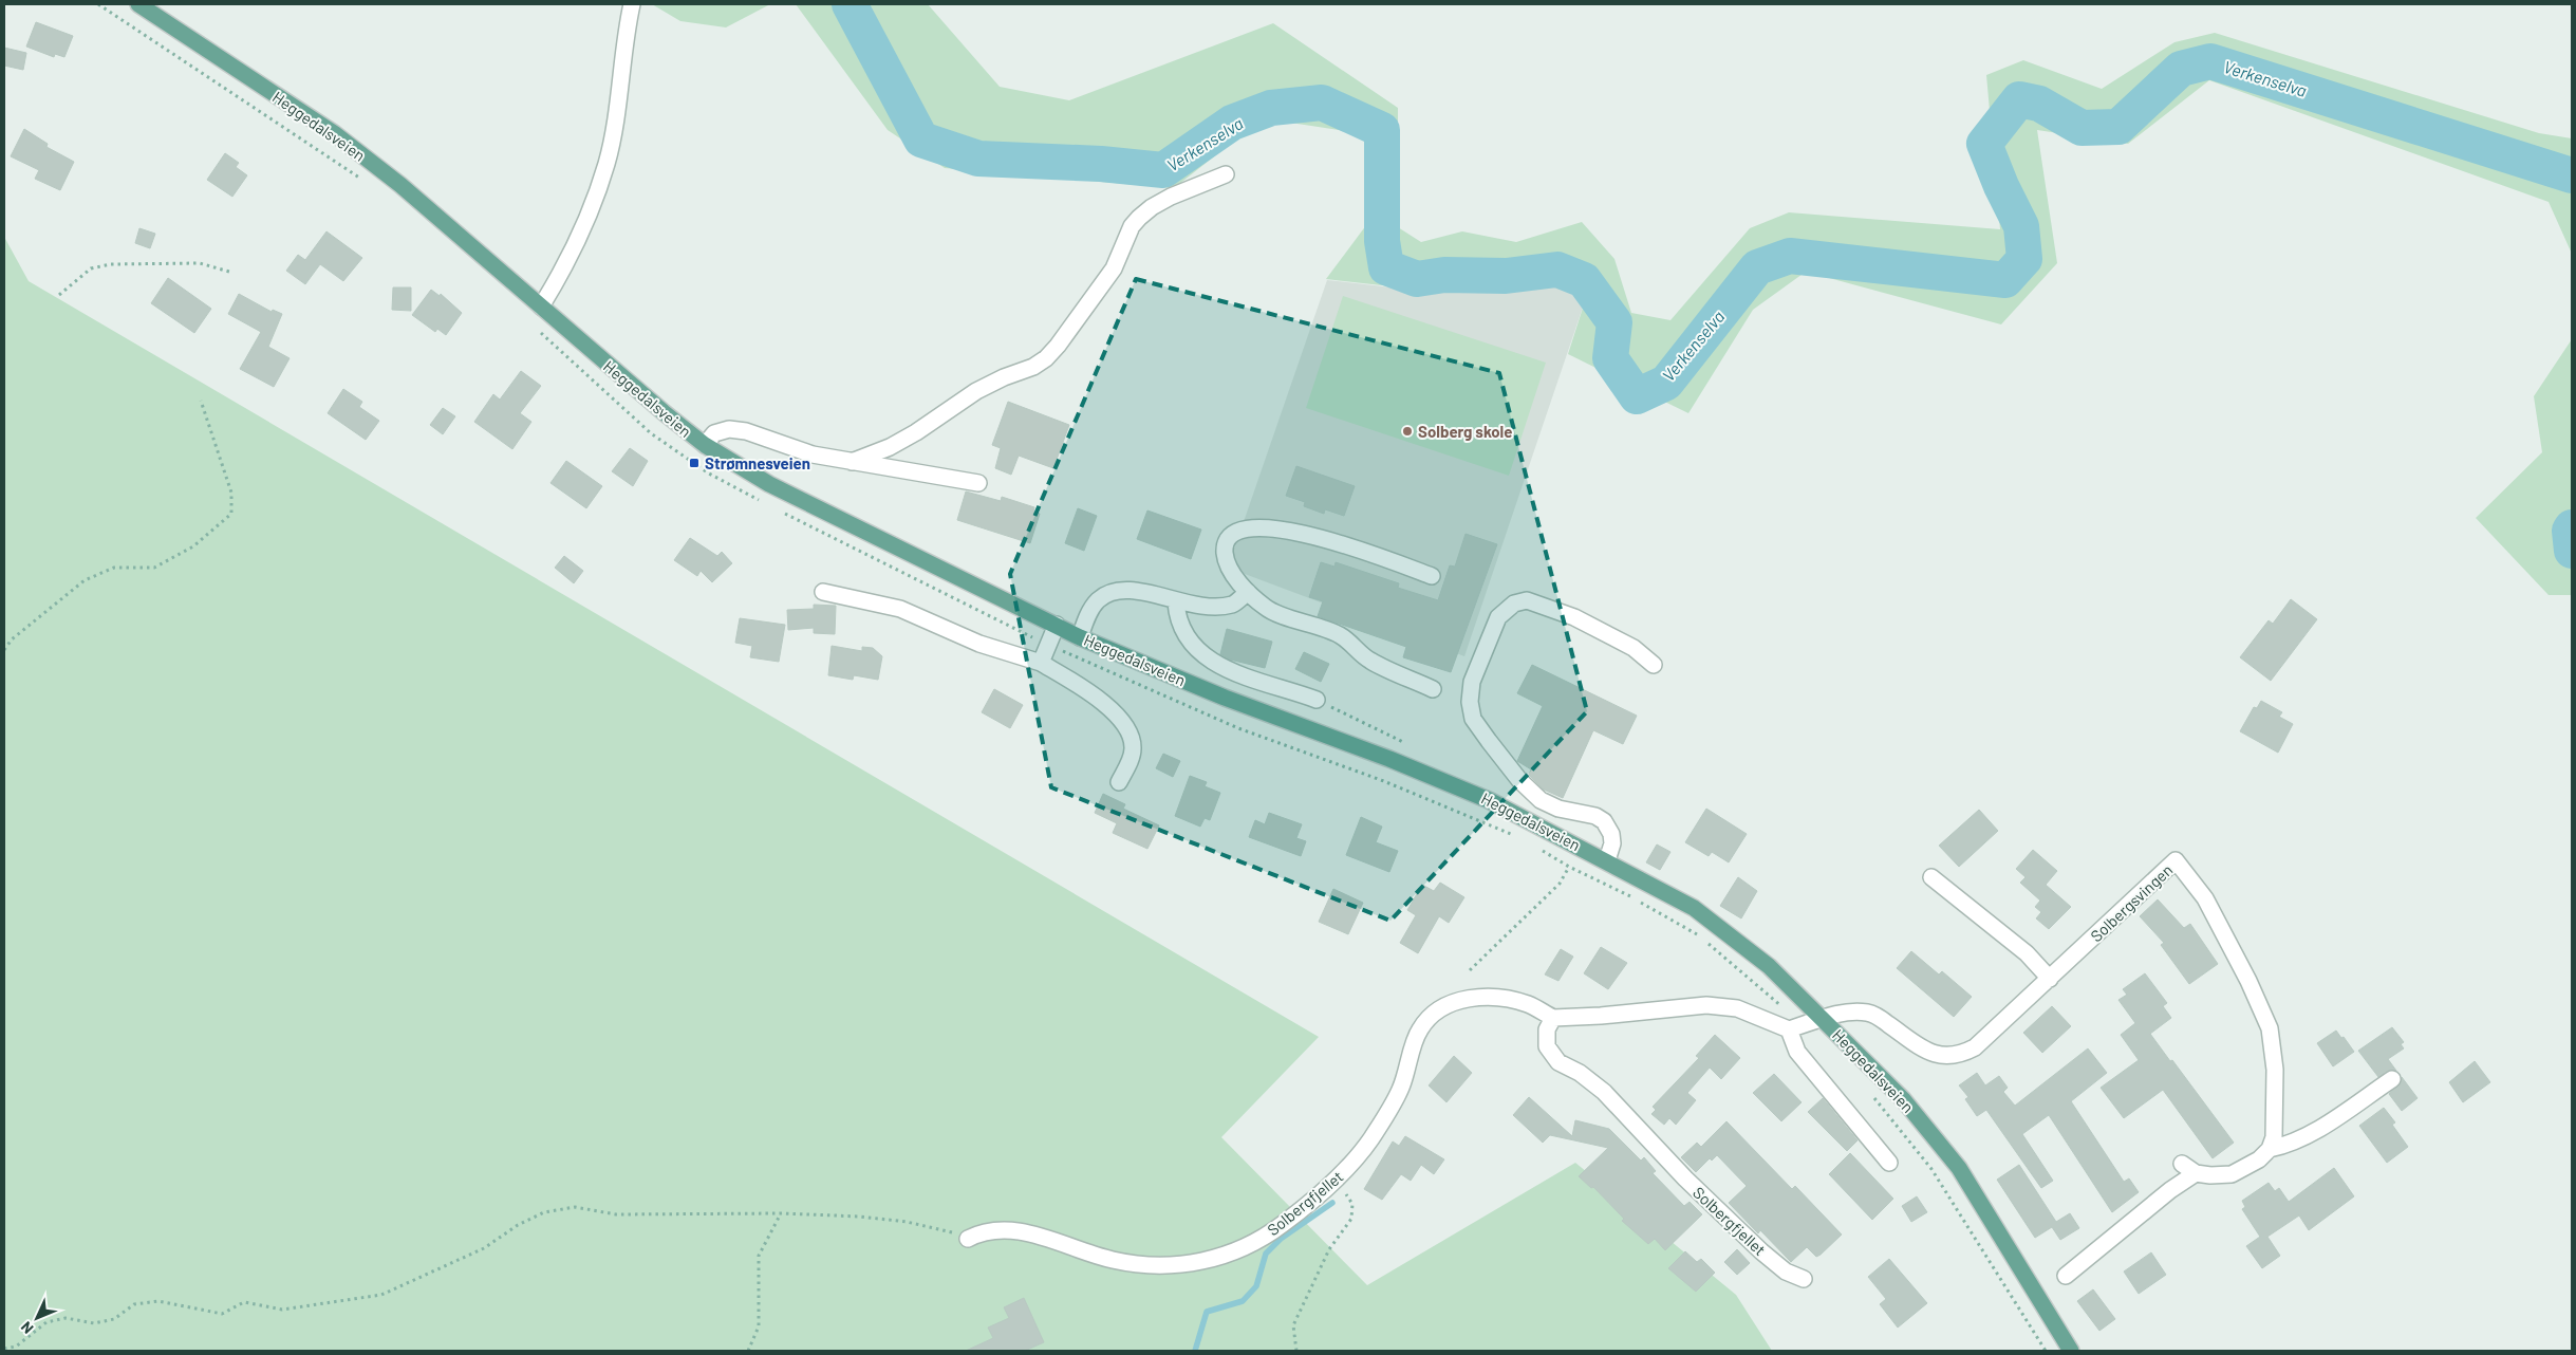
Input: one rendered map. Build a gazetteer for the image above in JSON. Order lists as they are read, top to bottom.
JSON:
{
  "streets": {
    "main road": ["Heggedalsveien"],
    "street": ["Solbergsvingen", "Solbergfjellet"]
  },
  "crossings": [
    ["Heggedalsveien", "Solbergsvingen"]
  ],
  "water": ["Verkenselva"],
  "places": {
    "other": ["Solberg skole"],
    "transit": ["Strømnesveien"]
  },
  "north": "bottom left"
}
